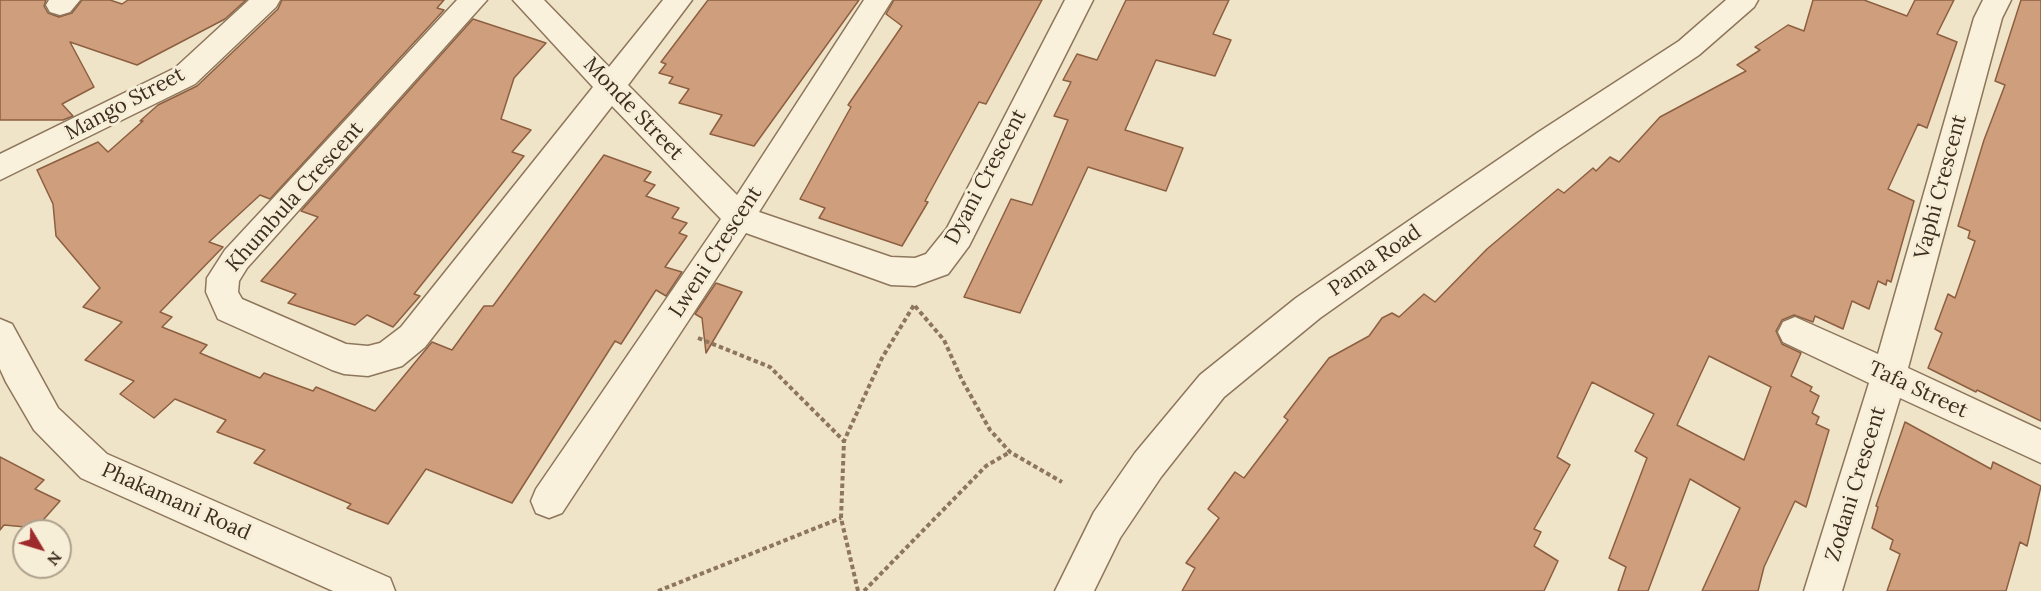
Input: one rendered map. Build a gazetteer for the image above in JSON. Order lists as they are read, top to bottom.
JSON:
{
  "streets": {
    "street": [
      "Mango Street",
      "Monde Street",
      "Dyani Crescent",
      "Vaphi Crescent",
      "Khumbula Crescent",
      "Lweni Crescent",
      "Pama Road",
      "Tafa Street",
      "Zodani Crescent",
      "Phakamani Road"
    ]
  },
  "crossings": [
    ["Monde Street", "Khumbula Crescent"],
    ["Monde Street", "Lweni Crescent"],
    ["Vaphi Crescent", "Tafa Street"],
    ["Vaphi Crescent", "Zodani Crescent"],
    ["Tafa Street", "Zodani Crescent"]
  ],
  "north": "bottom right"
}
